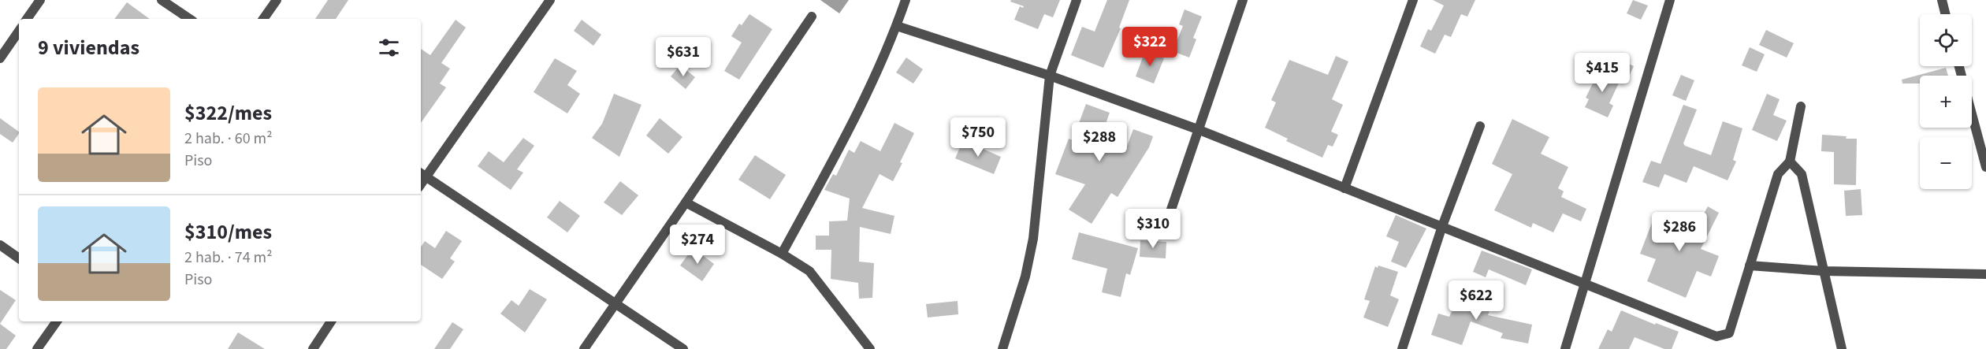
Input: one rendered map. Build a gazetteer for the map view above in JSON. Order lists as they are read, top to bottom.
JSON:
{
  "page": {
    "map_buttons": ["+", "−"],
    "heading": "9 viviendas",
    "price": [
      "$322",
      "$631",
      "$415",
      "$750",
      "$288",
      "$310",
      "$286",
      "$274",
      "$622"
    ],
    "list": [
      {
        "name": "$322/mes",
        "note": "2 hab. · 60 m² · Piso"
      },
      {
        "name": "$310/mes",
        "note": "2 hab. · 74 m² · Piso"
      }
    ]
  }
}
